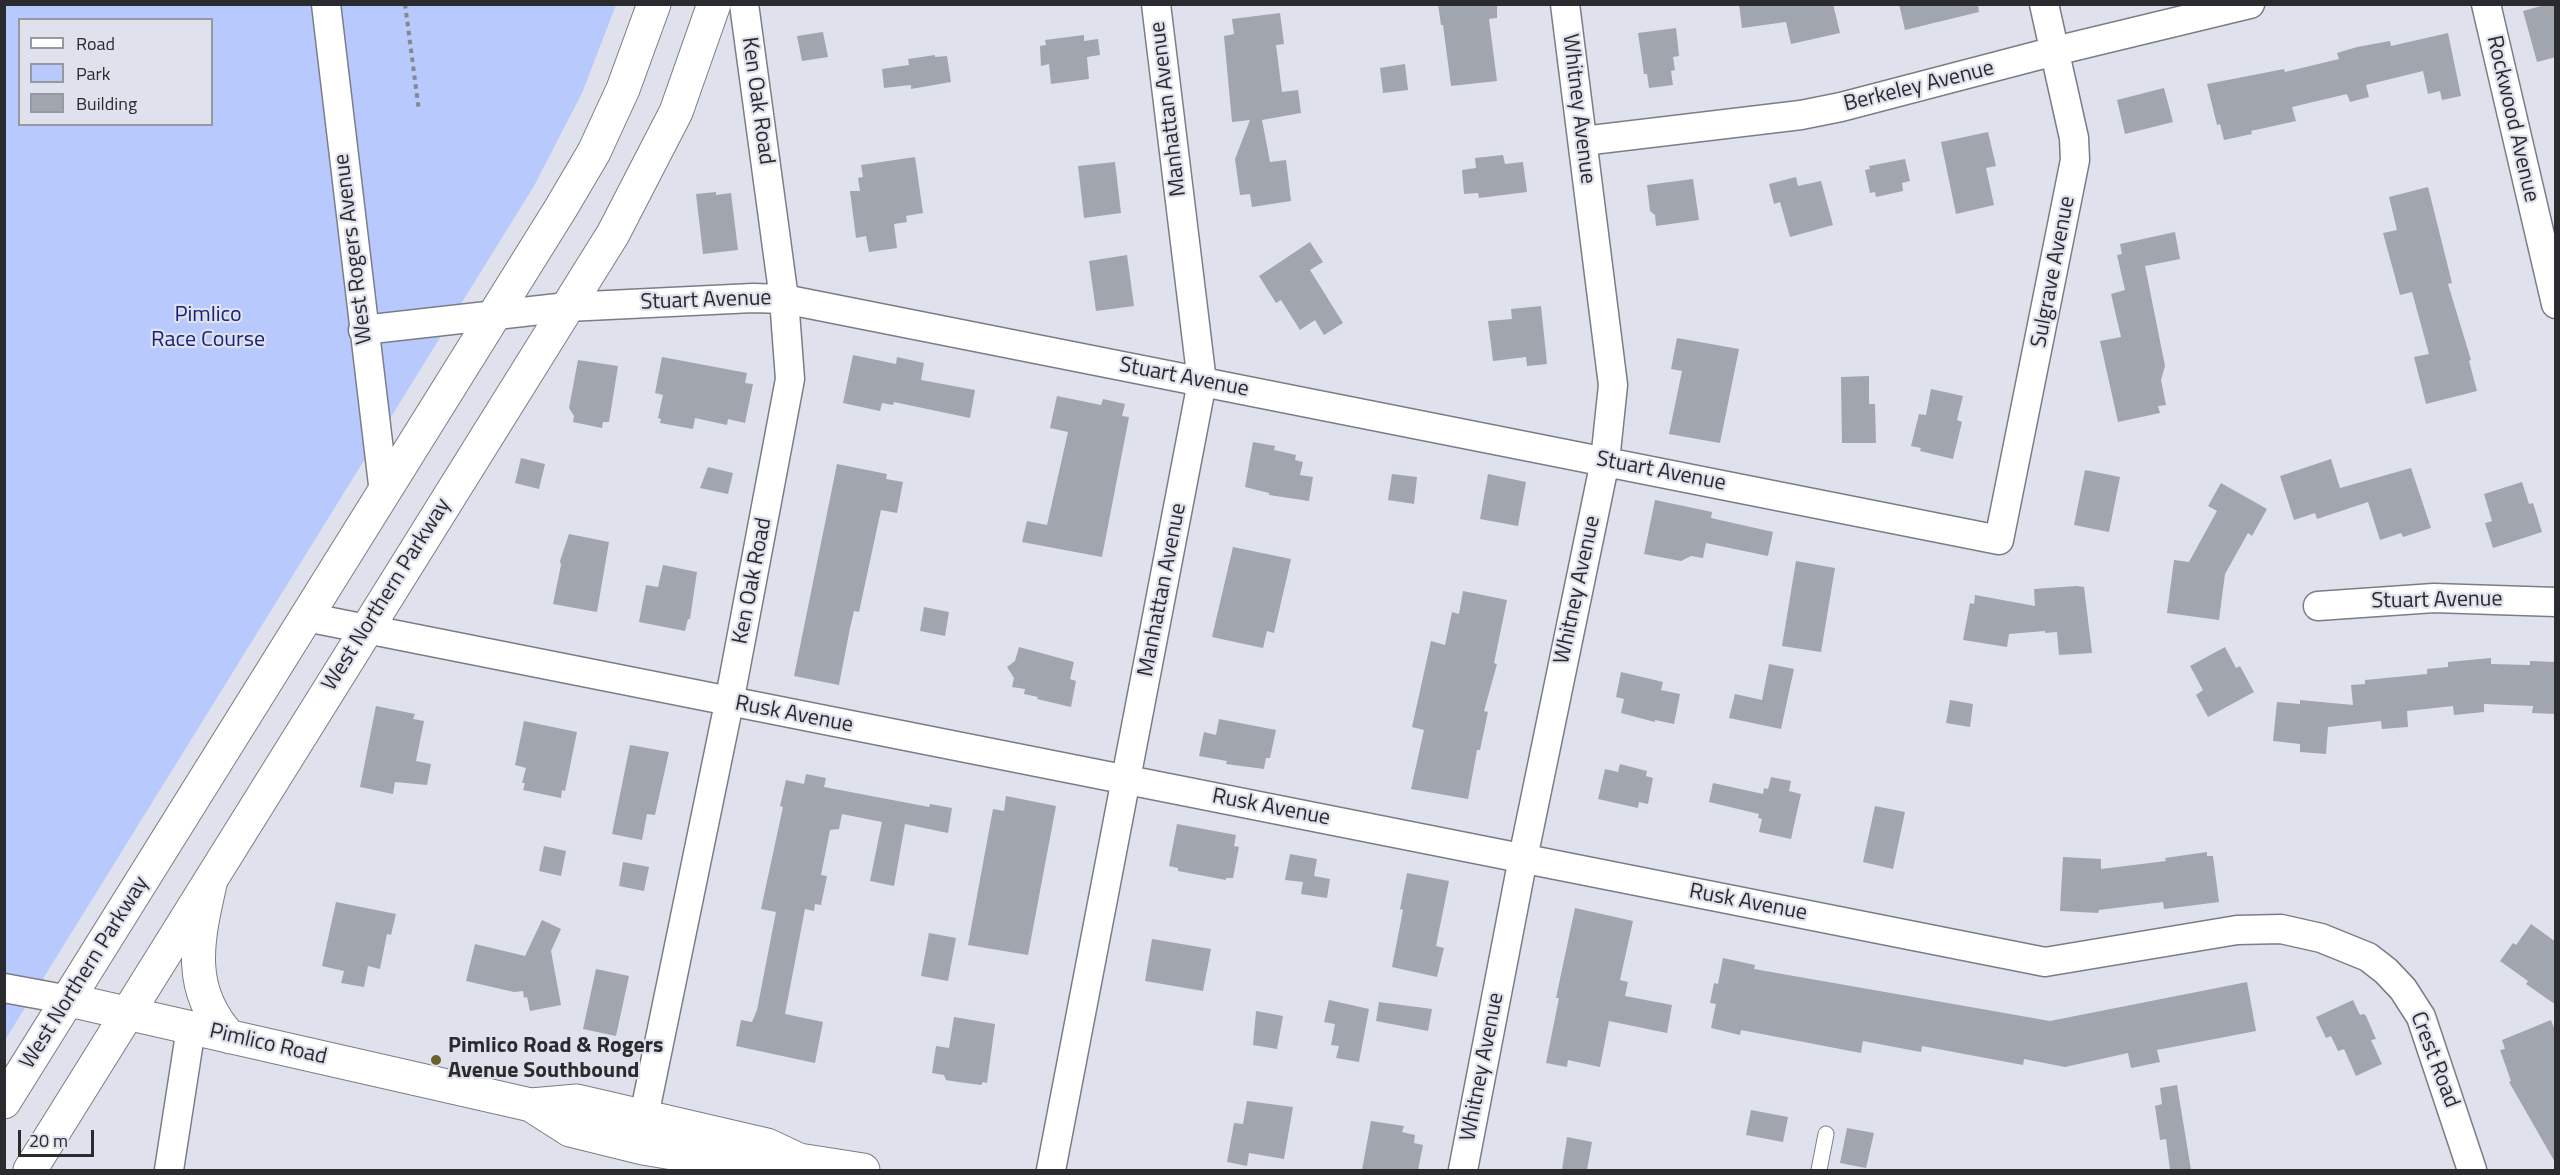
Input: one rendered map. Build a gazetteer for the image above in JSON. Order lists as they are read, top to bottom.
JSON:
{
  "streets": {
    "main road": ["West Northern Parkway", "Pimlico Road"],
    "street": [
      "Berkeley Avenue",
      "Ken Oak Road",
      "Manhattan Avenue",
      "Whitney Avenue",
      "Rockwood Avenue",
      "West Rogers Avenue",
      "Sulgrave Avenue",
      "Stuart Avenue",
      "Rusk Avenue",
      "Crest Road"
    ]
  },
  "crossings": [
    ["Berkeley Avenue", "Whitney Avenue"],
    ["Berkeley Avenue", "Sulgrave Avenue"],
    ["Ken Oak Road", "Stuart Avenue"],
    ["Ken Oak Road", "Rusk Avenue"],
    ["Ken Oak Road", "Pimlico Road"],
    ["Manhattan Avenue", "Stuart Avenue"],
    ["Manhattan Avenue", "Rusk Avenue"],
    ["Whitney Avenue", "Stuart Avenue"],
    ["Whitney Avenue", "Rusk Avenue"],
    ["West Rogers Avenue", "Stuart Avenue"],
    ["West Rogers Avenue", "West Northern Parkway"],
    ["Sulgrave Avenue", "Stuart Avenue"],
    ["Stuart Avenue", "West Northern Parkway"],
    ["West Northern Parkway", "Rusk Avenue"],
    ["West Northern Parkway", "Pimlico Road"],
    ["Rusk Avenue", "Crest Road"]
  ],
  "parks": ["Pimlico Race Course"],
  "places": ["Pimlico Road & Rogers Avenue Southbound"],
  "legend": ["Road", "Park", "Building"],
  "scale_bar": "20 m"
}
